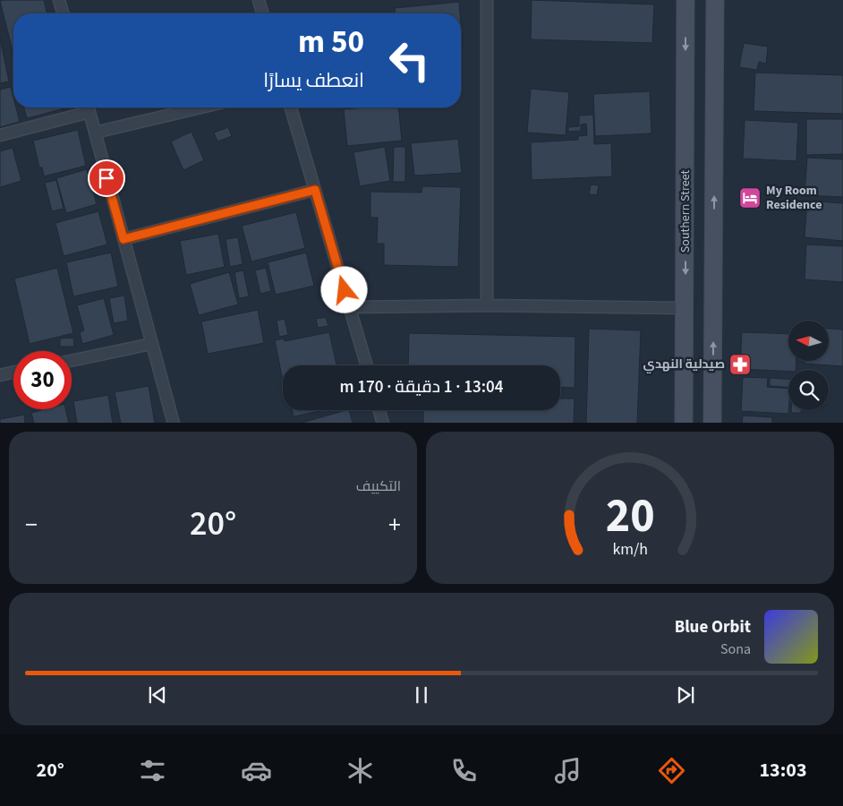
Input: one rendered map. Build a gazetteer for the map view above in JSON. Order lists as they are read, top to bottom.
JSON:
{
  "streets": {
    "main road": ["Southern Street"]
  },
  "places": {
    "hotel": ["My Room Residence"],
    "pharmacy": ["صيدلية النهدي"]
  },
  "north": "left",
  "page": {
    "turn": ["50 m", "انعطف يسارًا"],
    "limit": "30",
    "trip": "13:04 · 1 دقيقة · 170 m",
    "tile": "التكييف",
    "heat": ["−", "20°", "+"],
    "song": ["Blue Orbit", "Sona"],
    "tabs": ["13:03", "20°"],
    "gauge": ["20", "km/h"]
  }
}
